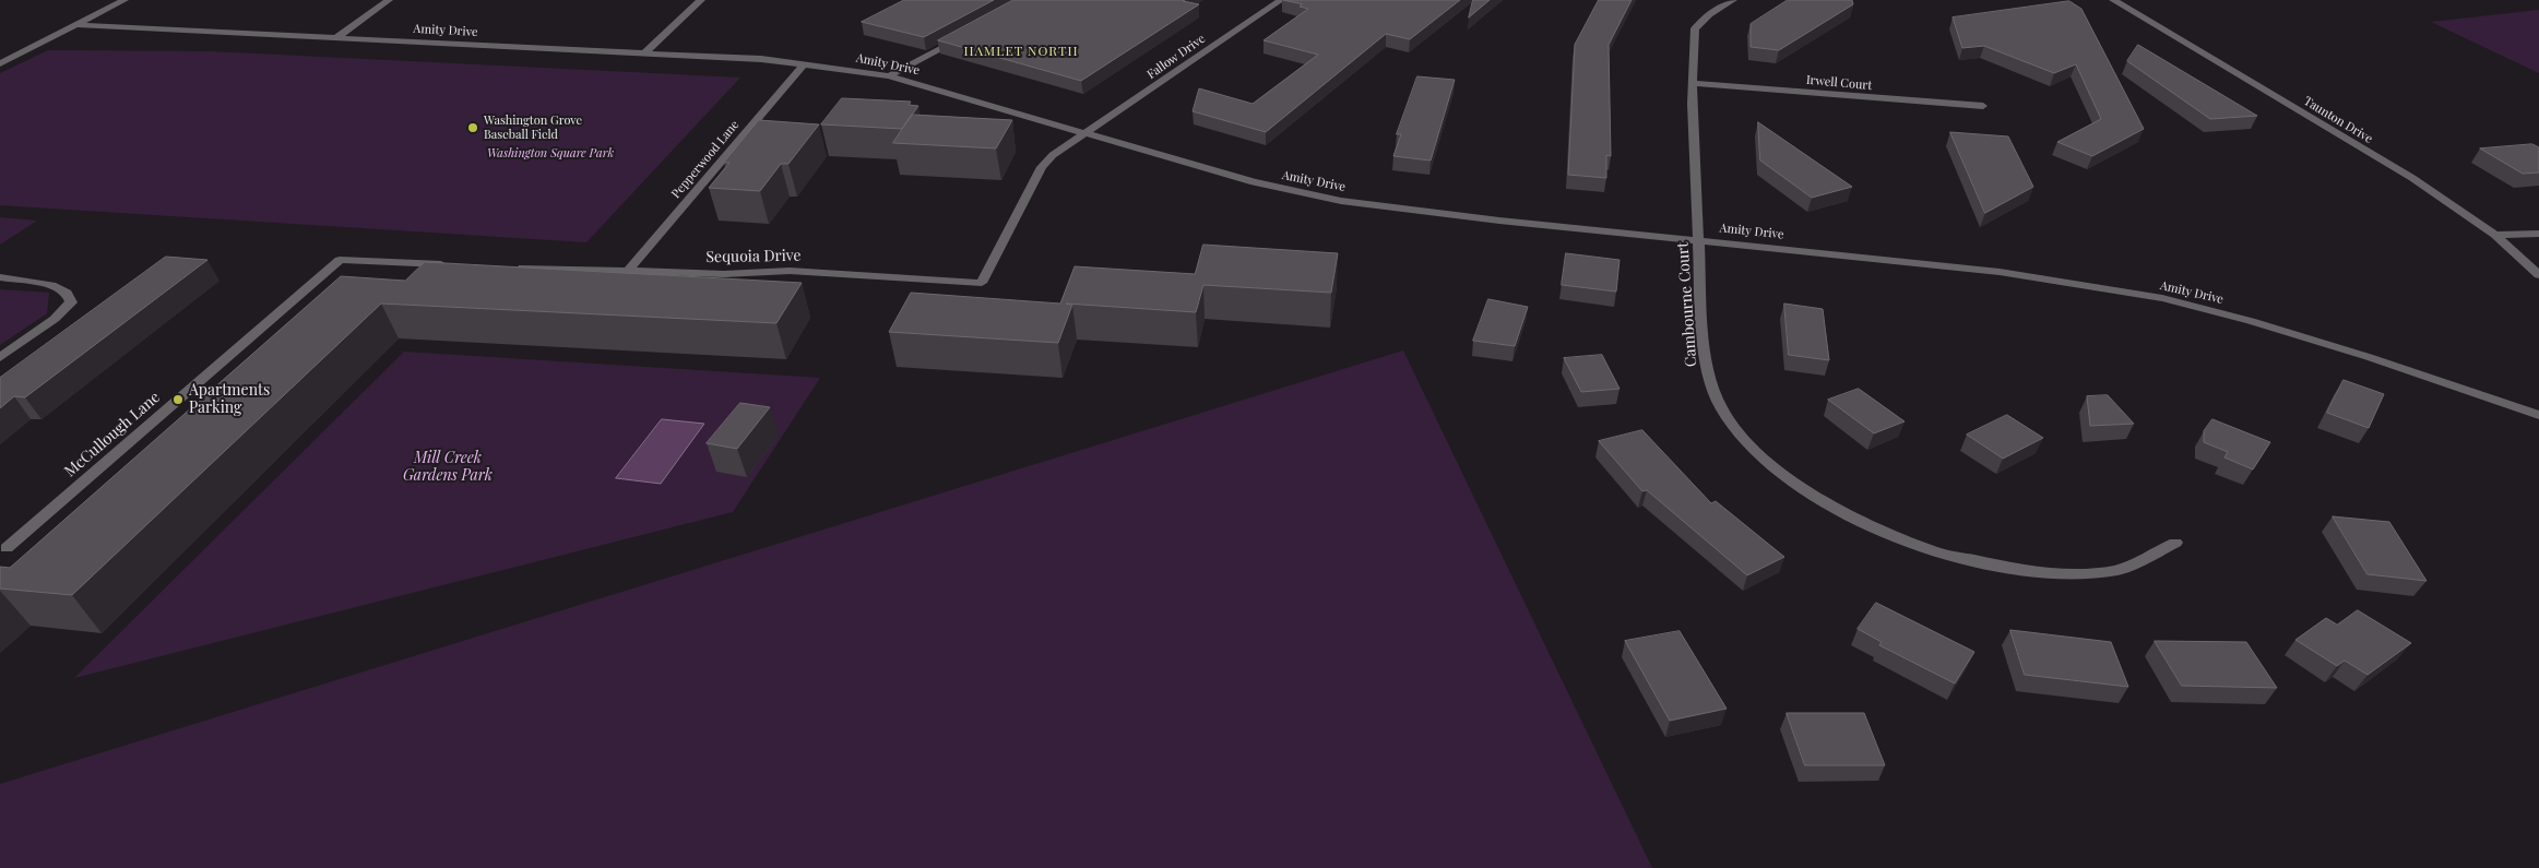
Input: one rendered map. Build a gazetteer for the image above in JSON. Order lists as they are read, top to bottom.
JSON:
{
  "streets": {
    "street": [
      "Amity Drive",
      "Fallow Drive",
      "Irwell Court",
      "Taunton Drive",
      "Pepperwood Lane",
      "Sequoia Drive",
      "Cambourne Court",
      "McCullough Lane"
    ]
  },
  "crossings": [
    ["Amity Drive", "Fallow Drive"],
    ["Amity Drive", "Pepperwood Lane"],
    ["Amity Drive", "Sequoia Drive"],
    ["Amity Drive", "Cambourne Court"],
    ["Fallow Drive", "Sequoia Drive"],
    ["Irwell Court", "Cambourne Court"],
    ["Pepperwood Lane", "Sequoia Drive"]
  ],
  "districts": ["HAMLET NORTH"],
  "parks": ["Washington Square Park", "Mill Creek Gardens Park"],
  "places": ["Washington Grove Baseball Field", "Apartments Parking"]
}
